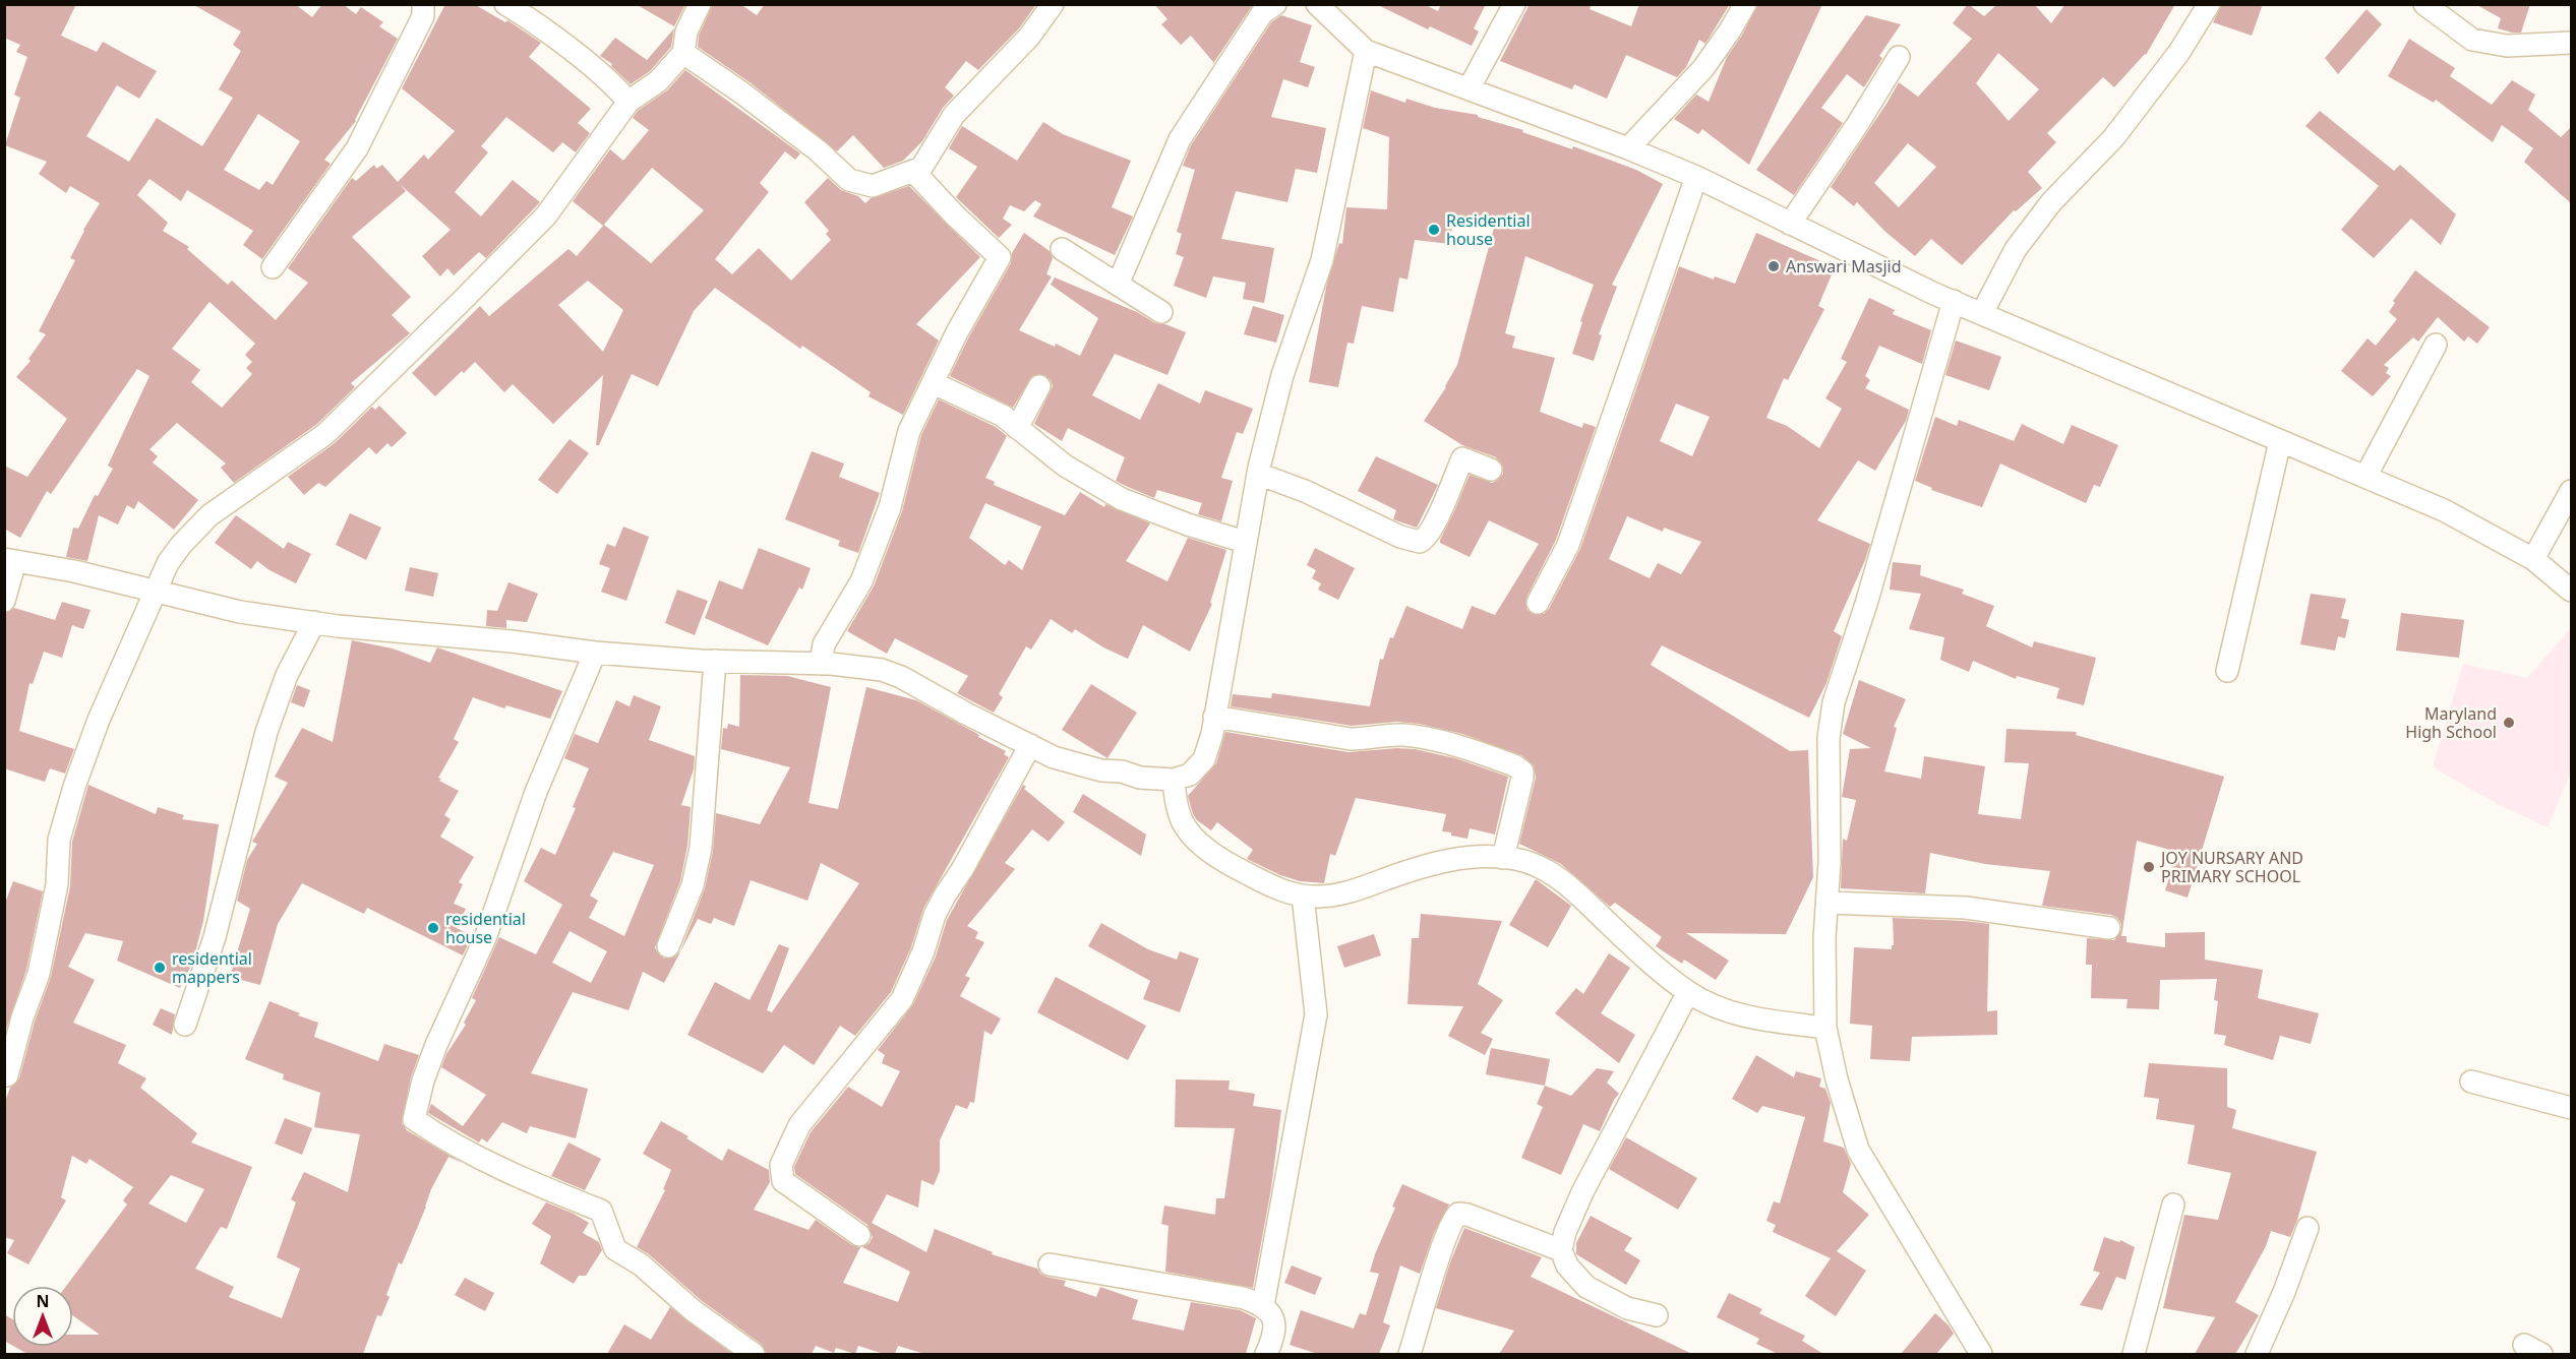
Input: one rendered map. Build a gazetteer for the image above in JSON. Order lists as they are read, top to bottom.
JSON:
{
  "places": [
    "Residential house",
    "Answari Masjid",
    "Maryland High School",
    "JOY NURSARY AND PRIMARY SCHOOL",
    "residential house",
    "residential mappers"
  ],
  "north": "top"
}
